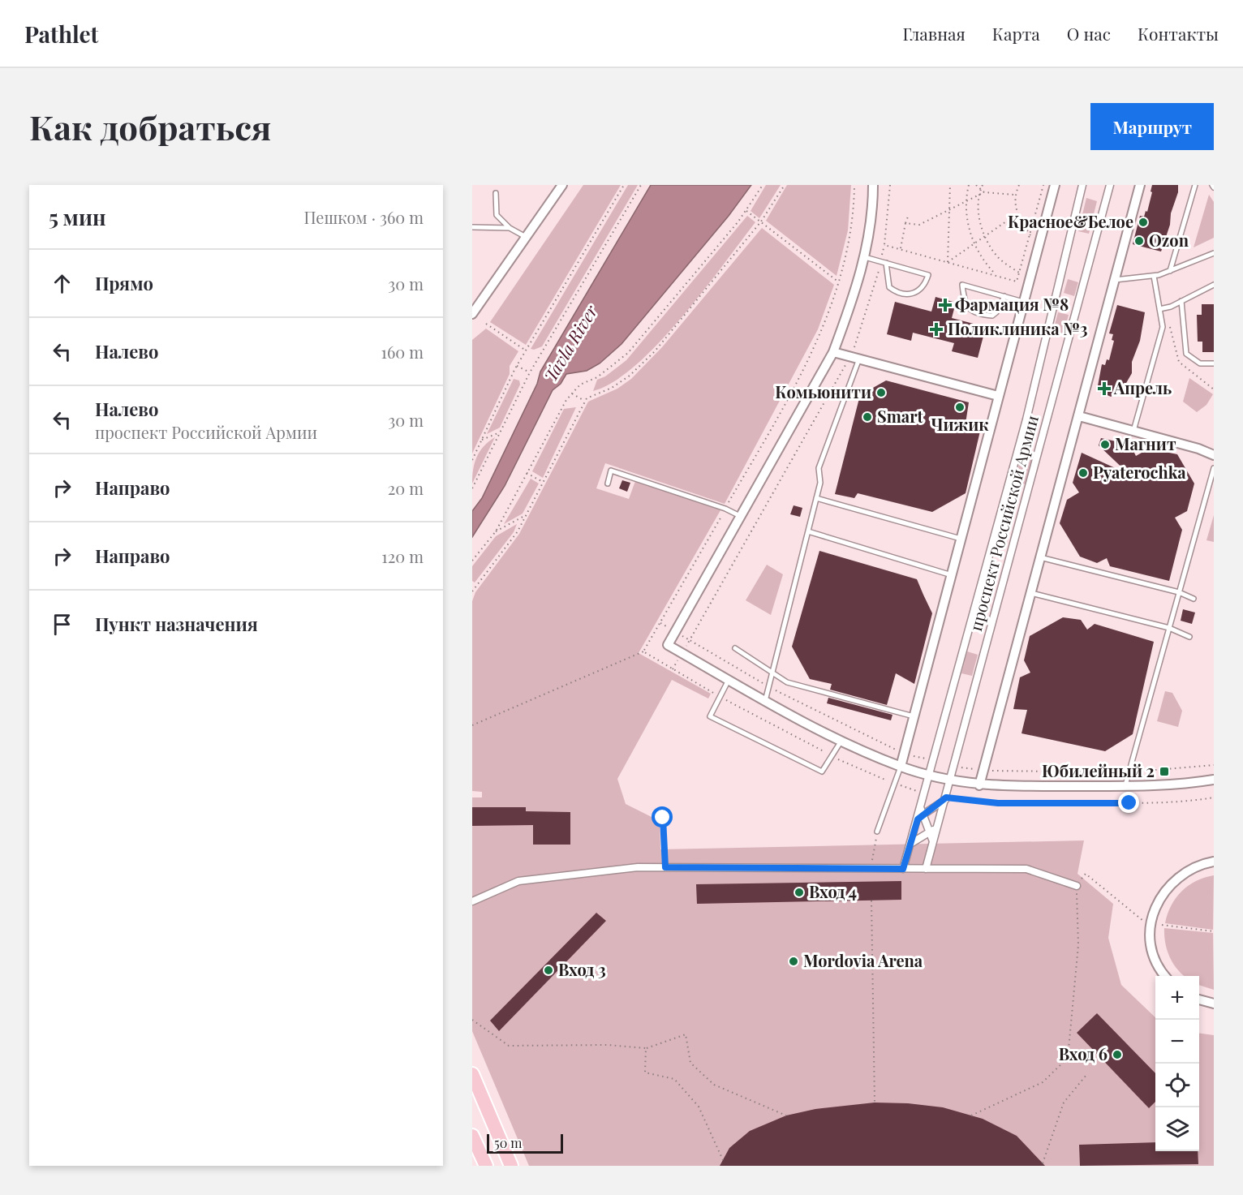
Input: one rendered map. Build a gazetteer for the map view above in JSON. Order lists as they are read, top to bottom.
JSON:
{
  "streets": {
    "street": ["проспект Российской Армии"]
  },
  "water": ["Tavla River"],
  "places": {
    "other": [
      "Красное&Белое",
      "Ozon",
      "Комьюнити",
      "Чижик",
      "Smart",
      "Магнит",
      "Pyaterochka",
      "Вход 4",
      "Mordovia Arena",
      "Вход 3",
      "Вход 6"
    ],
    "health": ["Фармация №8", "Поликлиника №3", "Апрель"],
    "transit": ["Юбилейный 2"]
  },
  "scale_bar": "50 m",
  "page": {
    "header": "Pathlet",
    "nav": [
      "Главная",
      "Карта",
      "О нас",
      "Контакты"
    ],
    "buttons": "Маршрут",
    "title": "Как добраться",
    "heading": ["5 мин", "Пешком · 360 m"],
    "list": [
      ["Прямо", "30 m"],
      ["Налево", "160 m"],
      ["Налево", "проспект Российской Армии", "30 m"],
      ["Направо", "20 m"],
      ["Направо", "120 m"],
      "Пункт назначения"
    ],
    "map_buttons": ["+", "−"],
    "scale": "50 m"
  }
}
